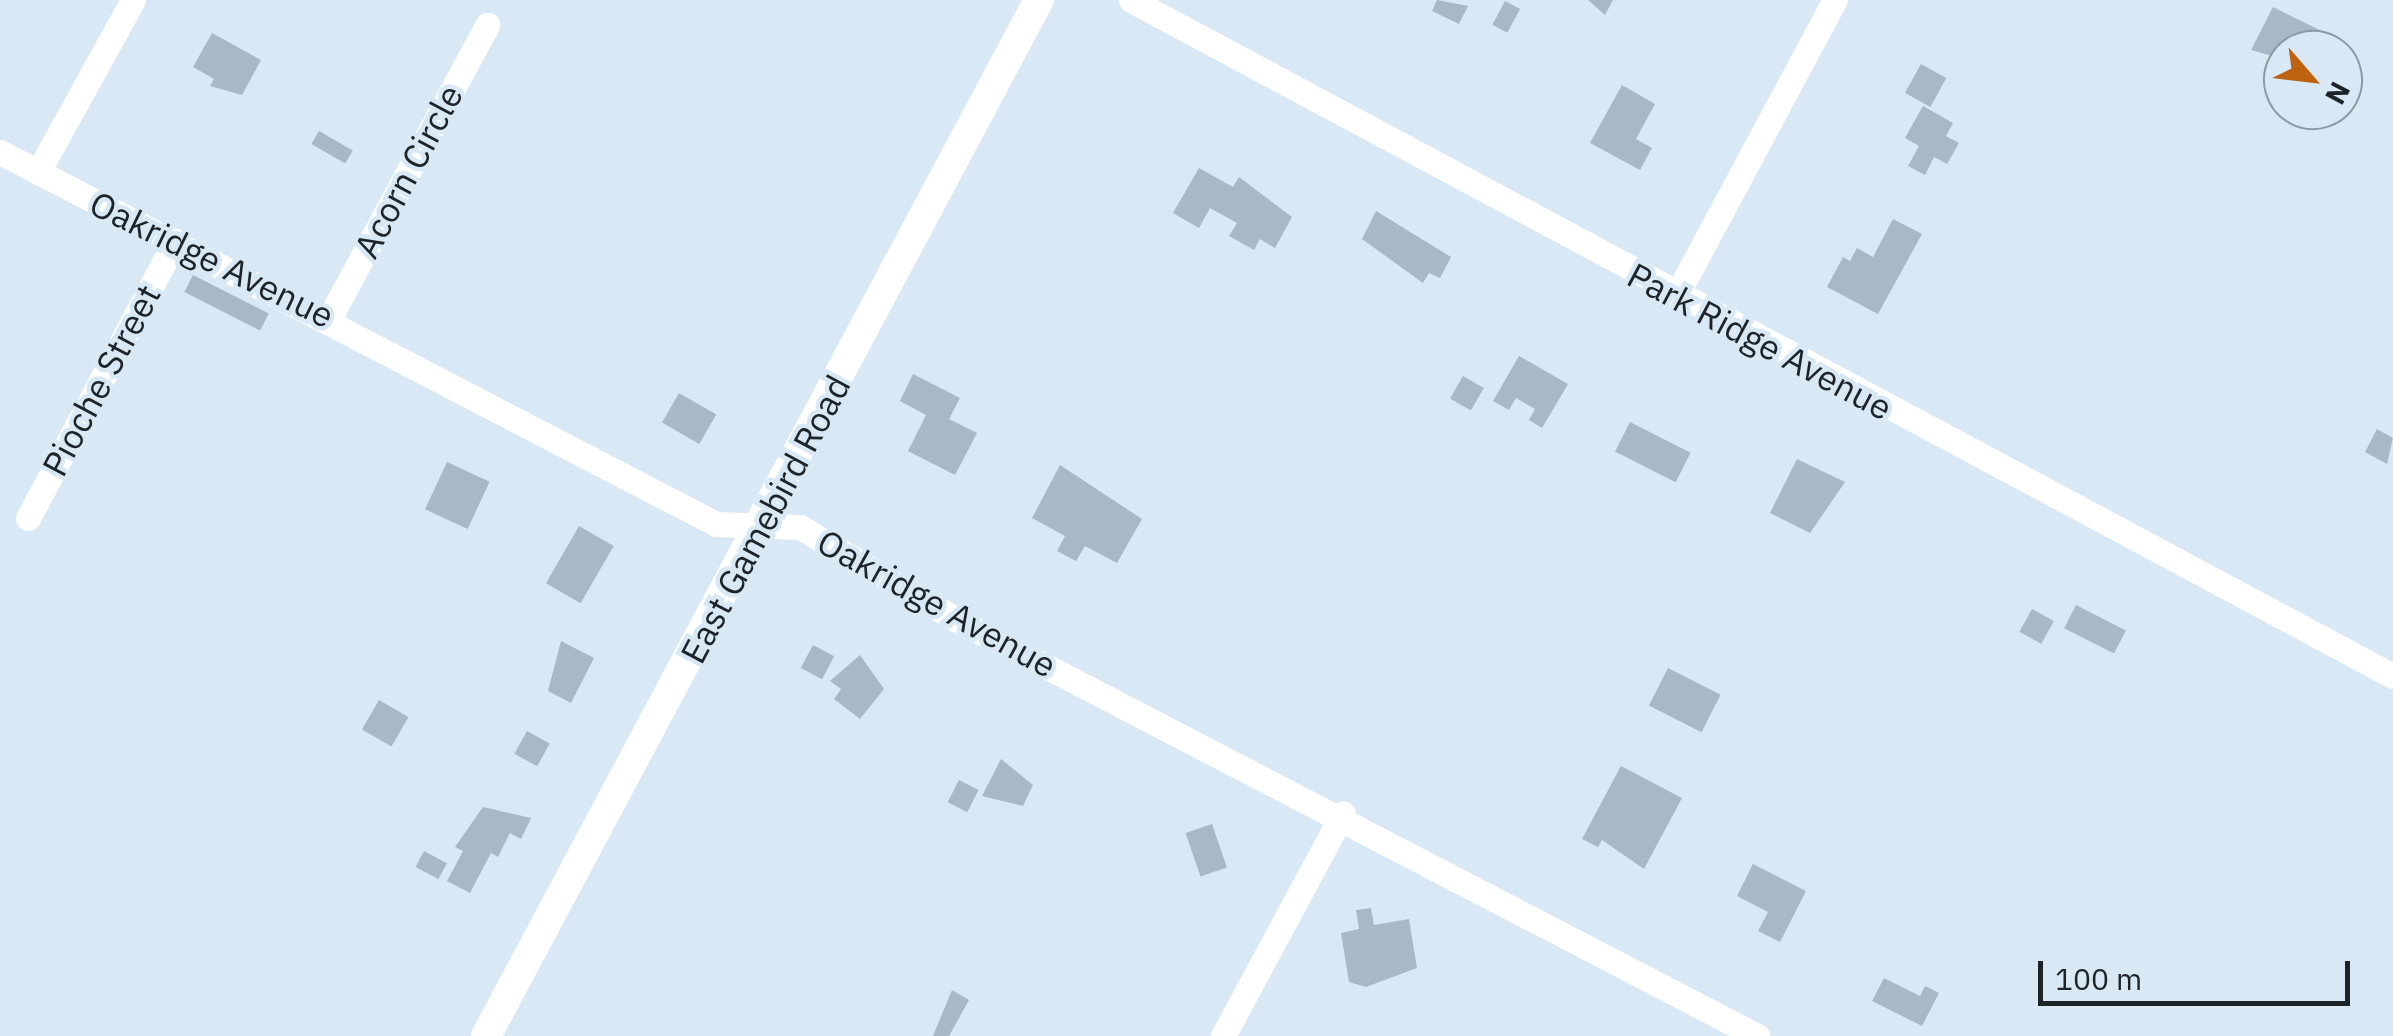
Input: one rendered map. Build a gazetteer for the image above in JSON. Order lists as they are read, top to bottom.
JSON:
{
  "streets": {
    "main road": ["East Gamebird Road"],
    "street": [
      "Acorn Circle",
      "Oakridge Avenue",
      "Park Ridge Avenue",
      "Pioche Street"
    ]
  },
  "crossings": [
    ["Acorn Circle", "Oakridge Avenue"],
    ["Oakridge Avenue", "Pioche Street"],
    ["Oakridge Avenue", "East Gamebird Road"]
  ],
  "scale_bar": "100 m",
  "north": "bottom right"
}
